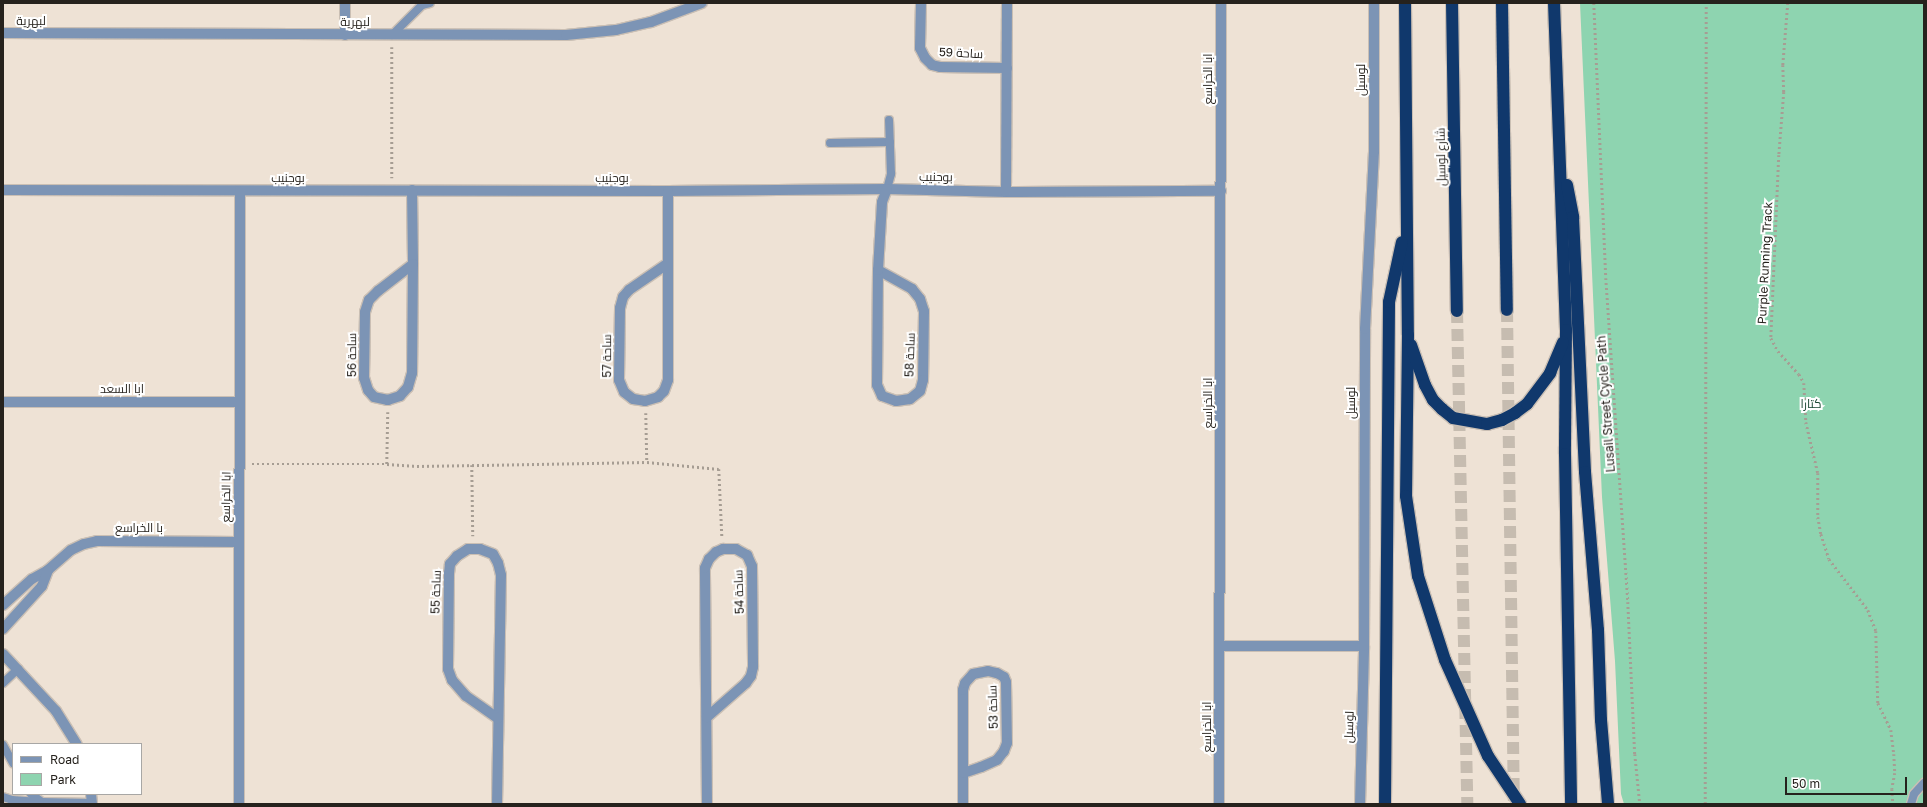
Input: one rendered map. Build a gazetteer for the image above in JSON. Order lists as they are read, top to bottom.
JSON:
{
  "streets": {
    "highway": ["شارع لوسيل"],
    "street": [
      "لبهرية",
      "ساحة 59",
      "ابا الخراسع",
      "لوسيل",
      "بوجنيب",
      "ساحة 56",
      "ساحة 58",
      "ساحة 57",
      "ابا السعد",
      "با الخراسع",
      "ساحة 55",
      "ساحة 54",
      "ساحة 53"
    ],
    "path": ["Purple Running Track", "Lusail Street Cycle Path"]
  },
  "crossings": [
    ["ابا الخراسع", "بوجنيب"],
    ["ابا الخراسع", "ابا السعد"],
    ["ابا الخراسع", "با الخراسع"],
    ["بوجنيب", "ساحة 58"]
  ],
  "parks": ["كتارا"],
  "legend": ["Road", "Park"],
  "scale_bar": "50 m"
}
